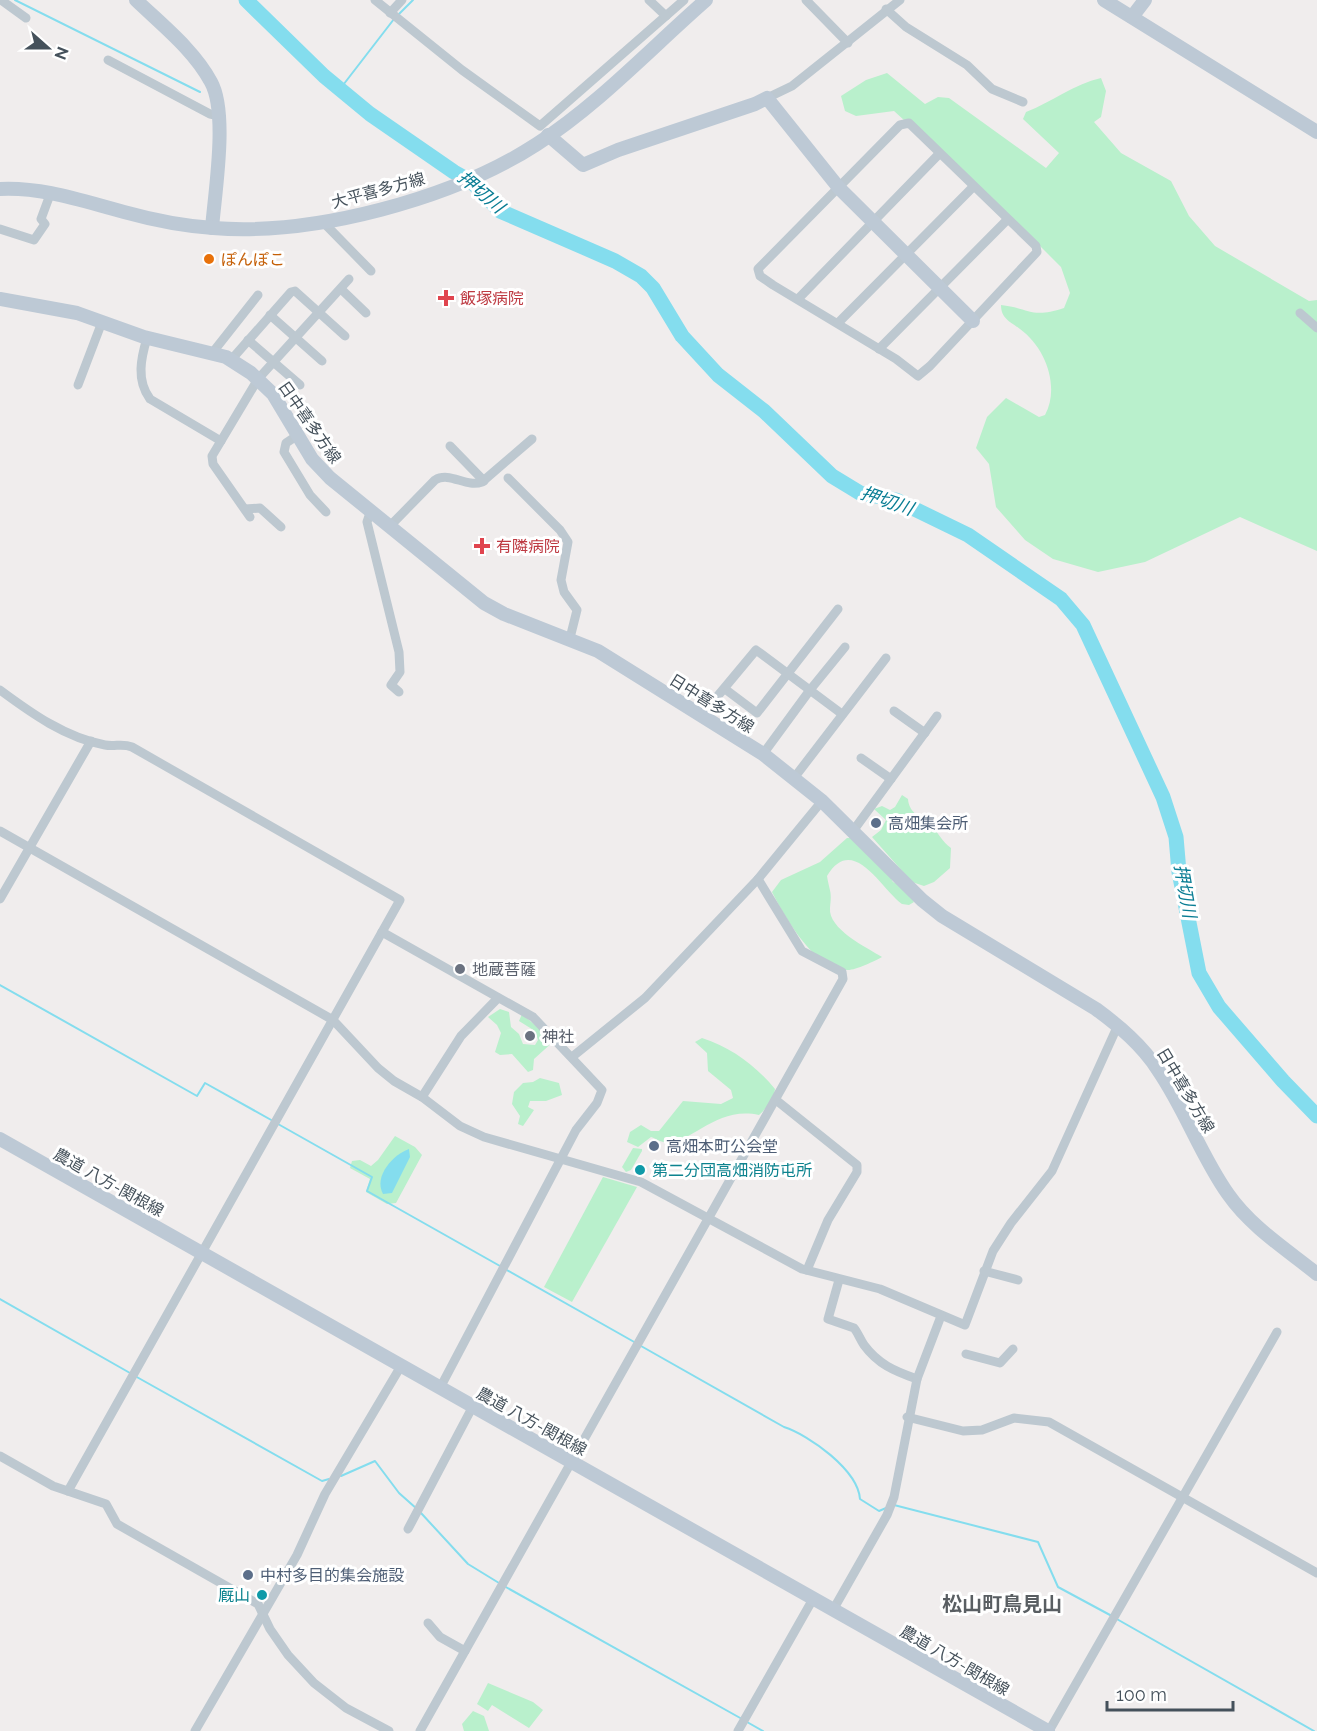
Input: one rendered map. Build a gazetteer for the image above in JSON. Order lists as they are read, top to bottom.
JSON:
{
  "streets": {
    "main road": ["大平喜多方線", "日中喜多方線", "農道 八方-関根線"]
  },
  "districts": ["松山町鳥見山"],
  "water": ["押切川"],
  "places": {
    "other": [
      "ぽんぽこ",
      "高畑集会所",
      "地蔵菩薩",
      "神社",
      "高畑本町公会堂",
      "第二分団高畑消防屯所",
      "中村多目的集会施設",
      "厩山"
    ],
    "health": ["飯塚病院", "有隣病院"]
  },
  "scale_bar": "100 m",
  "north": "right"
}
